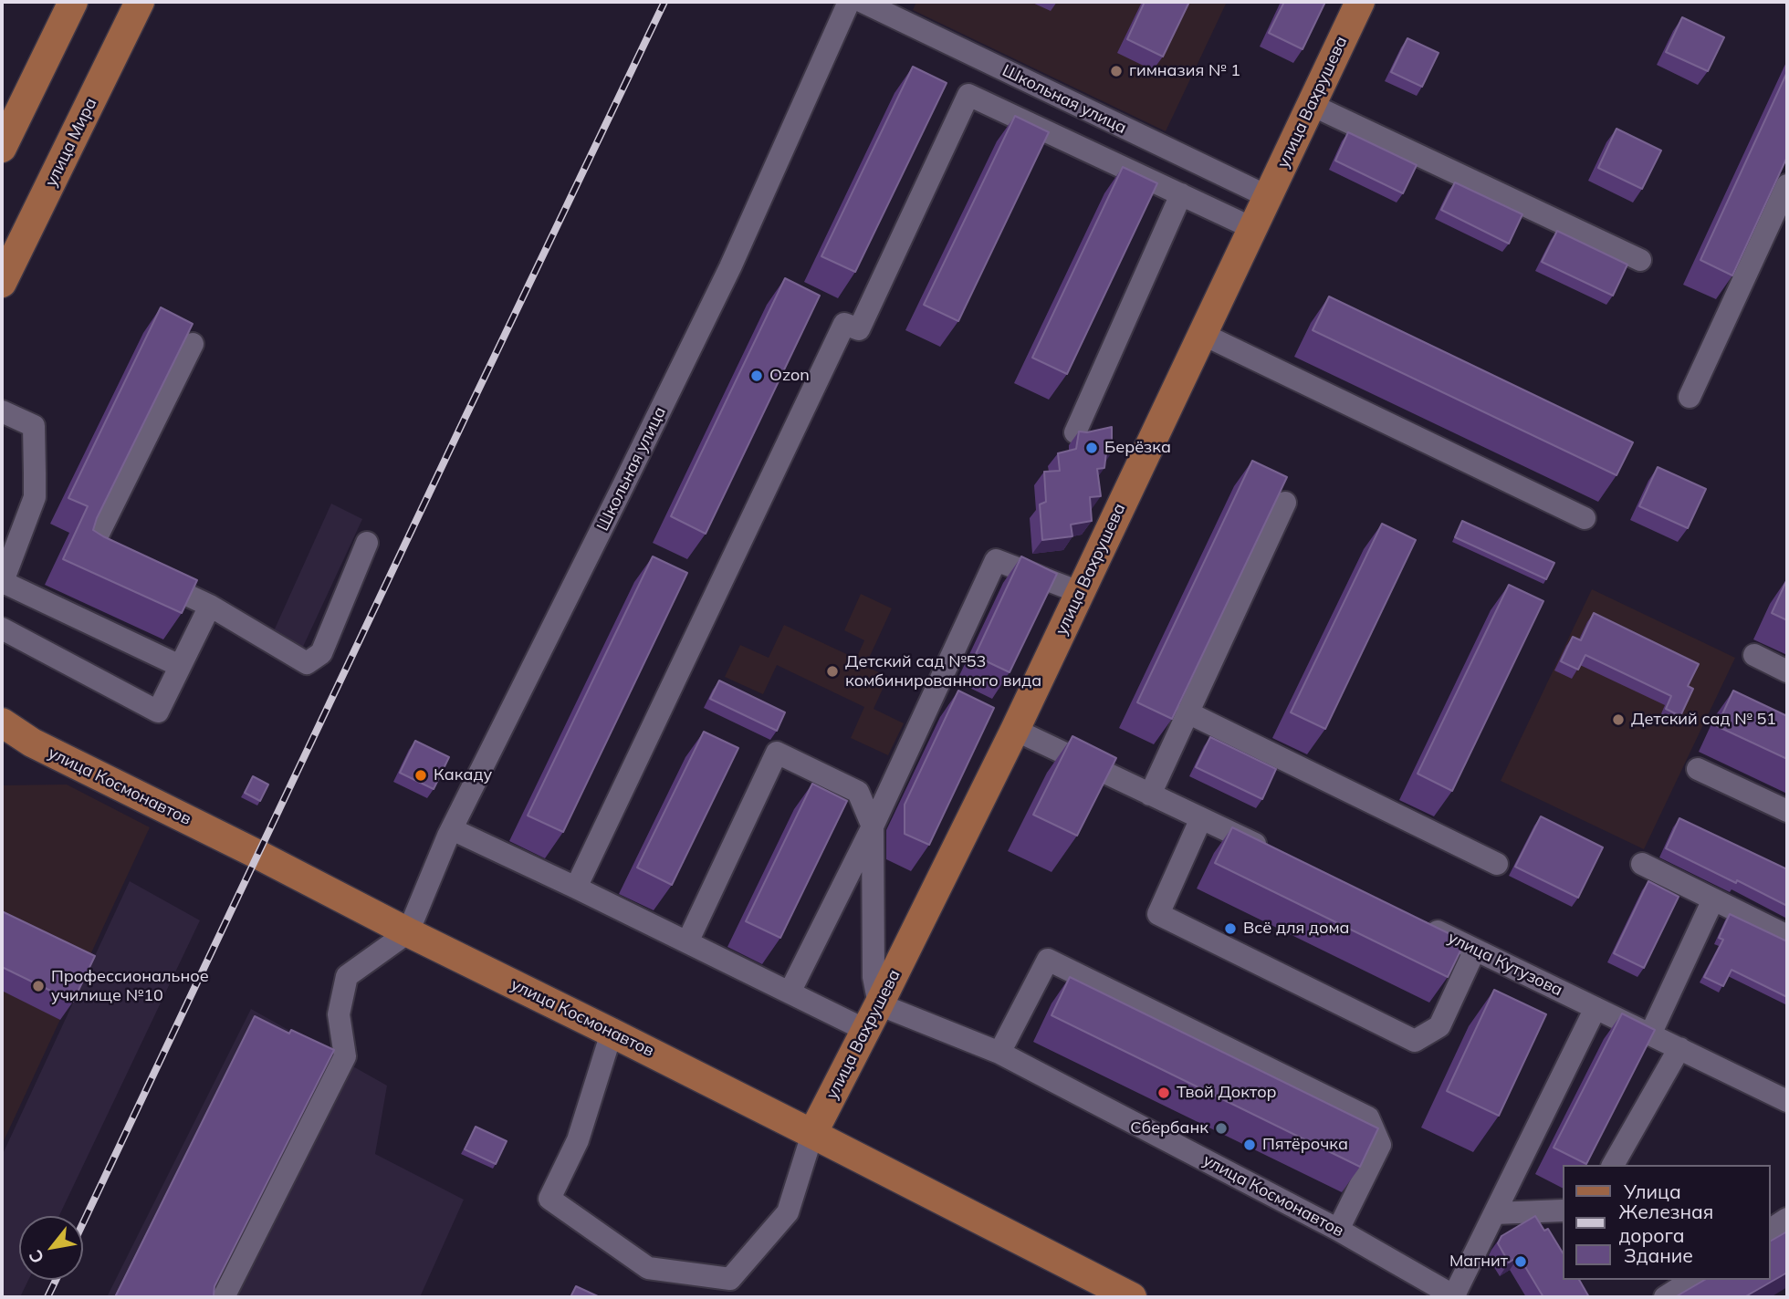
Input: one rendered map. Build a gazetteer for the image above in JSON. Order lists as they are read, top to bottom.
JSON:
{
  "streets": {
    "main road": ["улица Вахрушева", "улица Мира", "улица Космонавтов"],
    "street": ["Школьная улица", "улица Кутузова"]
  },
  "crossings": [
    ["Школьная улица", "улица Вахрушева"],
    ["Школьная улица", "улица Космонавтов"],
    ["улица Вахрушева", "улица Космонавтов"]
  ],
  "places": [
    "гимназия № 1",
    "Ozon",
    "Берёзка",
    "Детский сад №53 комбинированного вида",
    "Детский сад № 51",
    "Какаду",
    "Всё для дома",
    "Профессиональное училище №10",
    "Твой Доктор",
    "Сбербанк",
    "Пятёрочка",
    "Магнит"
  ],
  "legend": ["Улица", "Железная дорога", "Здание"],
  "north": "bottom left"
}
